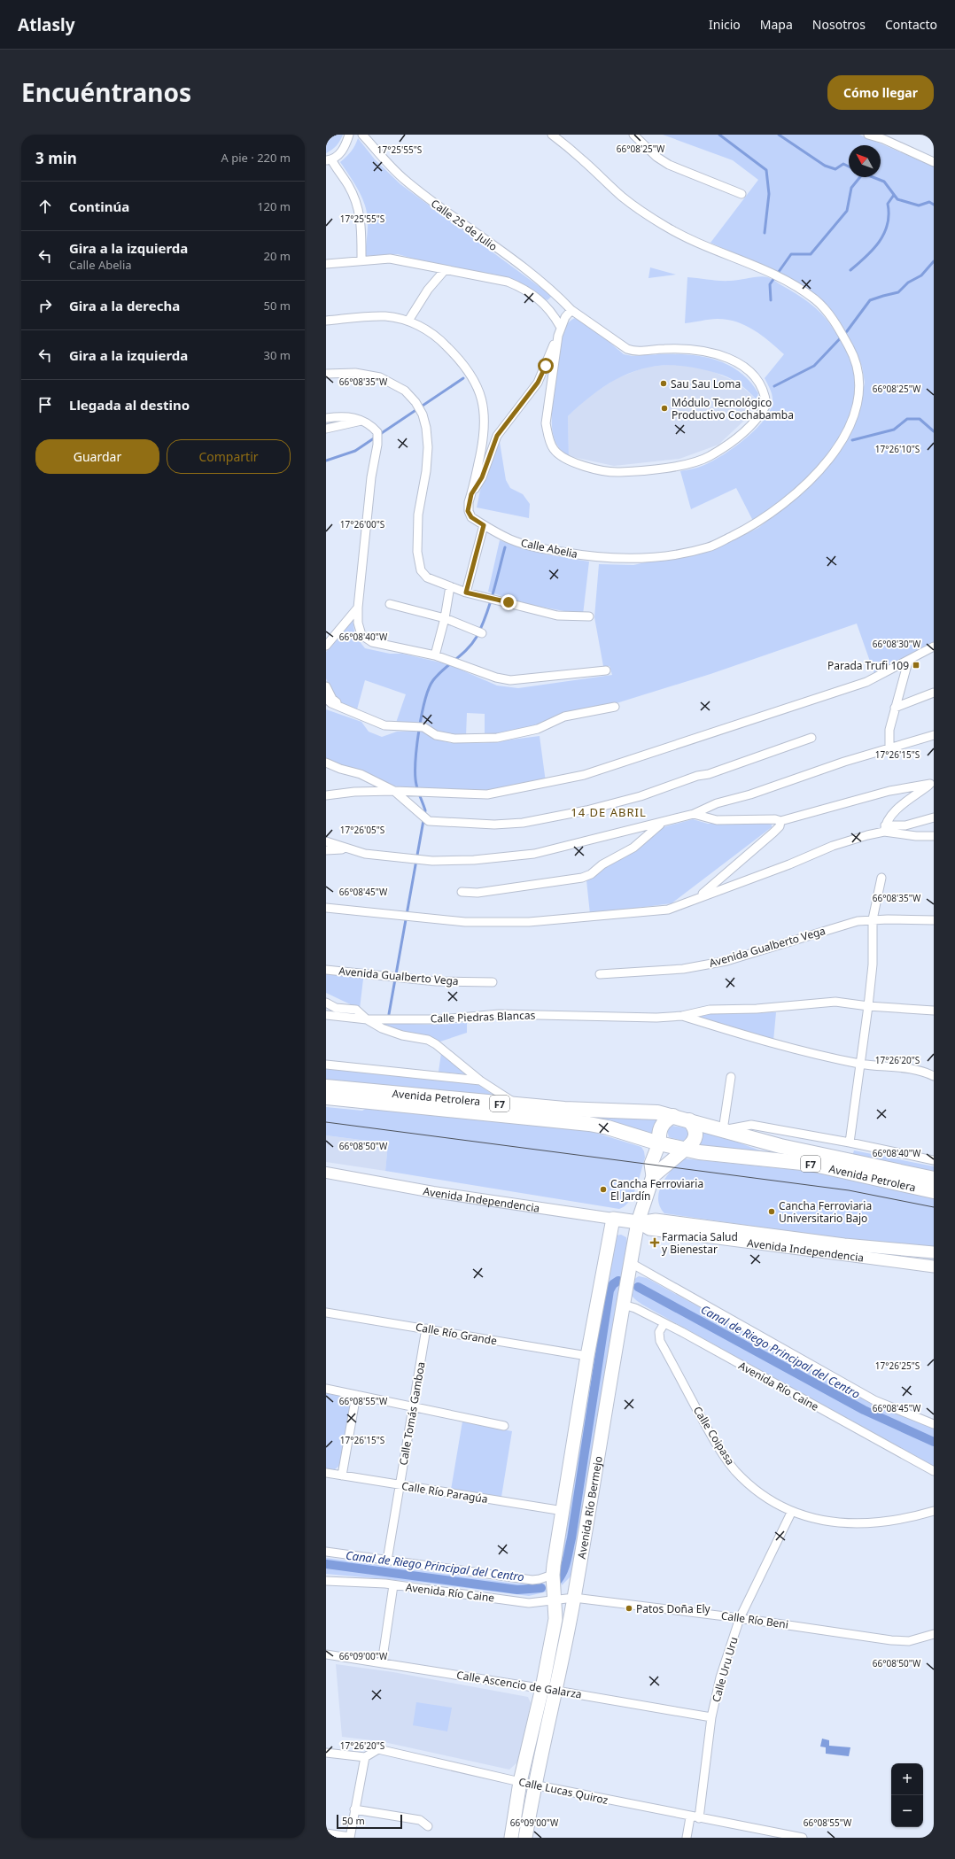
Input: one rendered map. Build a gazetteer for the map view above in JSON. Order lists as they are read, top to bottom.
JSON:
{
  "streets": {
    "highway": ["Avenida Petrolera", "F7"],
    "main road": ["Avenida Independencia", "Avenida Río Bermejo"],
    "street": [
      "Calle 25 de Julio",
      "Calle Abelia",
      "Avenida Gualberto Vega",
      "Calle Piedras Blancas",
      "Calle Río Grande",
      "Avenida Río Caine",
      "Calle Tomás Gamboa",
      "Calle Coipasa",
      "Calle Río Paragúa",
      "Calle Río Beni",
      "Calle Uru Uru",
      "Calle Ascencio de Galarza",
      "Calle Lucas Quiroz"
    ]
  },
  "crossings": [
    ["Avenida Petrolera", "F7"],
    ["Avenida Petrolera", "Avenida Río Bermejo"],
    ["F7", "Avenida Río Bermejo"],
    ["Avenida Independencia", "Avenida Río Bermejo"],
    ["Calle Río Grande", "Calle Tomás Gamboa"],
    ["Avenida Río Caine", "Calle Coipasa"],
    ["Avenida Río Caine", "Avenida Río Bermejo"],
    ["Avenida Río Caine", "Calle Río Beni"],
    ["Calle Tomás Gamboa", "Calle Río Paragúa"],
    ["Calle Coipasa", "Calle Uru Uru"],
    ["Avenida Río Bermejo", "Calle Río Beni"],
    ["Avenida Río Bermejo", "Calle Ascencio de Galarza"],
    ["Avenida Río Bermejo", "Calle Lucas Quiroz"],
    ["Calle Río Beni", "Calle Uru Uru"],
    ["Calle Uru Uru", "Calle Ascencio de Galarza"],
    ["Calle Uru Uru", "Calle Lucas Quiroz"]
  ],
  "districts": ["14 DE ABRIL"],
  "water": ["Canal de Riego Principal del Centro"],
  "places": {
    "other": [
      "Sau Sau Loma",
      "Módulo Tecnológico Productivo Cochabamba",
      "Cancha Ferroviaria El Jardín",
      "Cancha Ferroviaria Universitario Bajo",
      "Patos Doña Ely"
    ],
    "transit": ["Parada Trufi 109"],
    "health": ["Farmacia Salud y Bienestar"]
  },
  "scale_bar": "50 m",
  "north": "top left",
  "page": {
    "header": "Atlasly",
    "nav": [
      "Inicio",
      "Mapa",
      "Nosotros",
      "Contacto"
    ],
    "title": "Encuéntranos",
    "buttons": [
      "Cómo llegar",
      ["Guardar", "Compartir"]
    ],
    "heading": ["3 min", "A pie · 220 m"],
    "list": [
      ["Continúa", "120 m"],
      ["Gira a la izquierda", "Calle Abelia", "20 m"],
      ["Gira a la derecha", "50 m"],
      ["Gira a la izquierda", "30 m"],
      "Llegada al destino"
    ],
    "map_buttons": ["+", "−"],
    "scale": "50 m"
  },
  "coordinates": [
    "66°08'25\"W",
    "17°25'55\"S",
    "66°08'35\"W",
    "17°26'10\"S",
    "17°26'00\"S",
    "66°08'40\"W",
    "66°08'30\"W",
    "17°26'15\"S",
    "17°26'05\"S",
    "66°08'45\"W",
    "17°26'20\"S",
    "66°08'50\"W",
    "17°26'25\"S",
    "66°08'55\"W",
    "66°09'00\"W"
  ]
}
